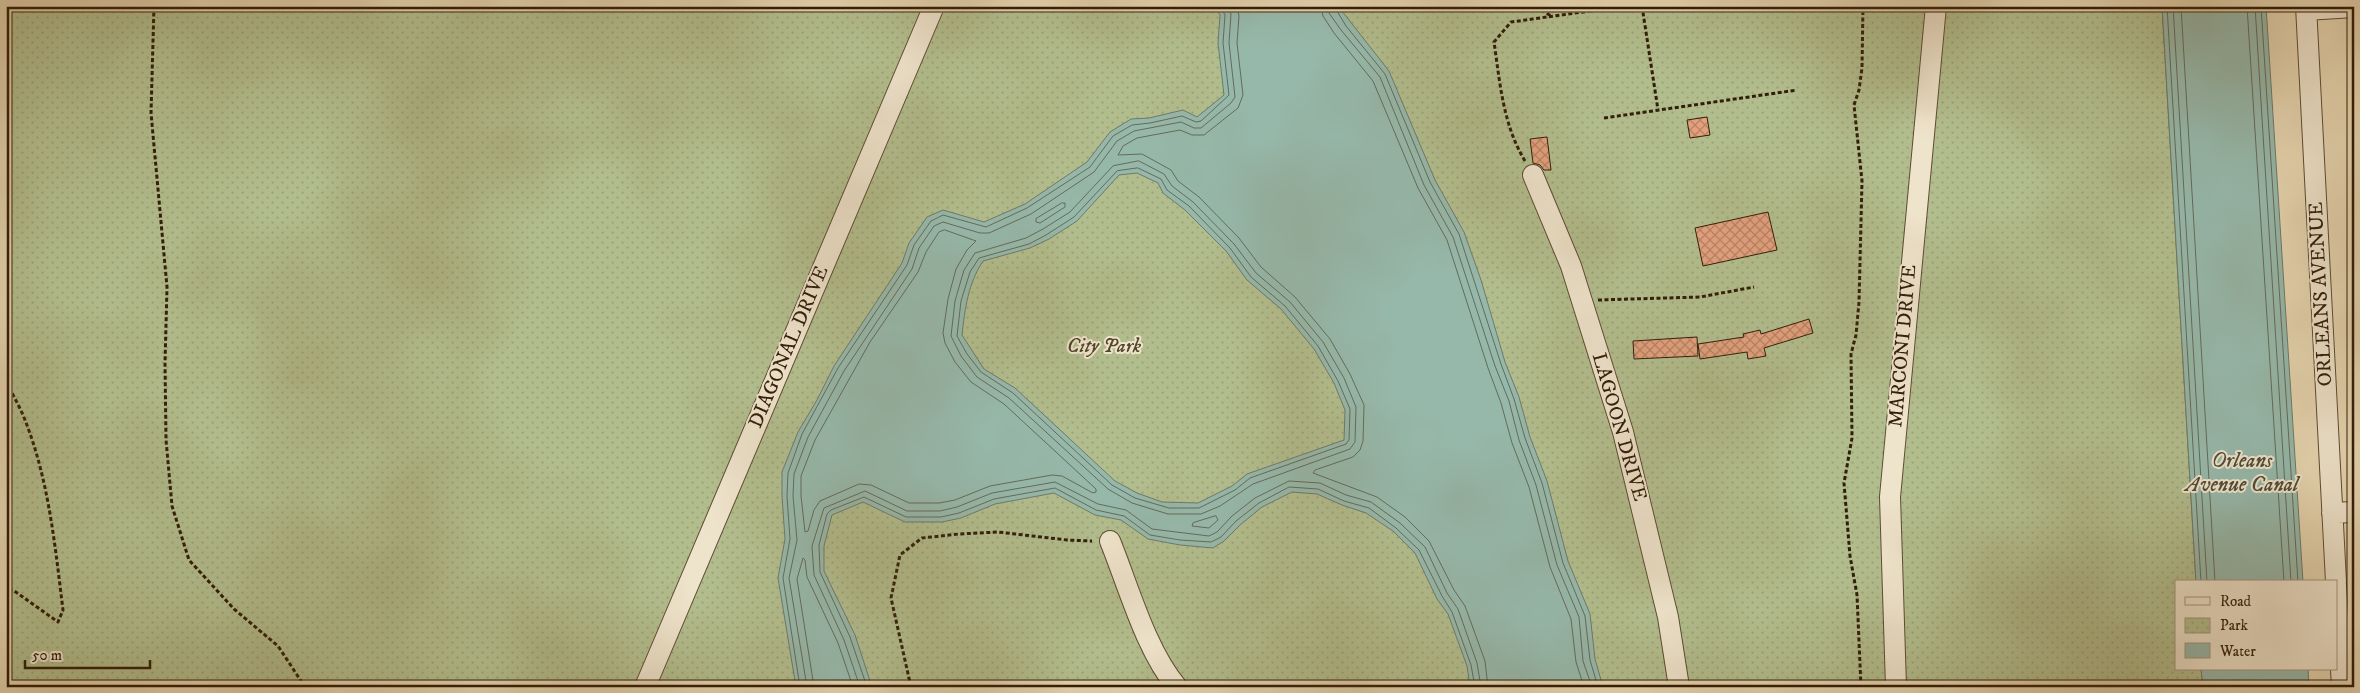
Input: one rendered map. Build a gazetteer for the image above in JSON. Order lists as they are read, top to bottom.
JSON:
{
  "streets": {
    "street": [
      "ORLEANS AVENUE",
      "MARCONI DRIVE",
      "DIAGONAL DRIVE",
      "LAGOON DRIVE"
    ]
  },
  "water": ["Orleans Avenue Canal"],
  "parks": ["City Park"],
  "legend": ["Road", "Park", "Water"],
  "scale_bar": "50 m"
}
